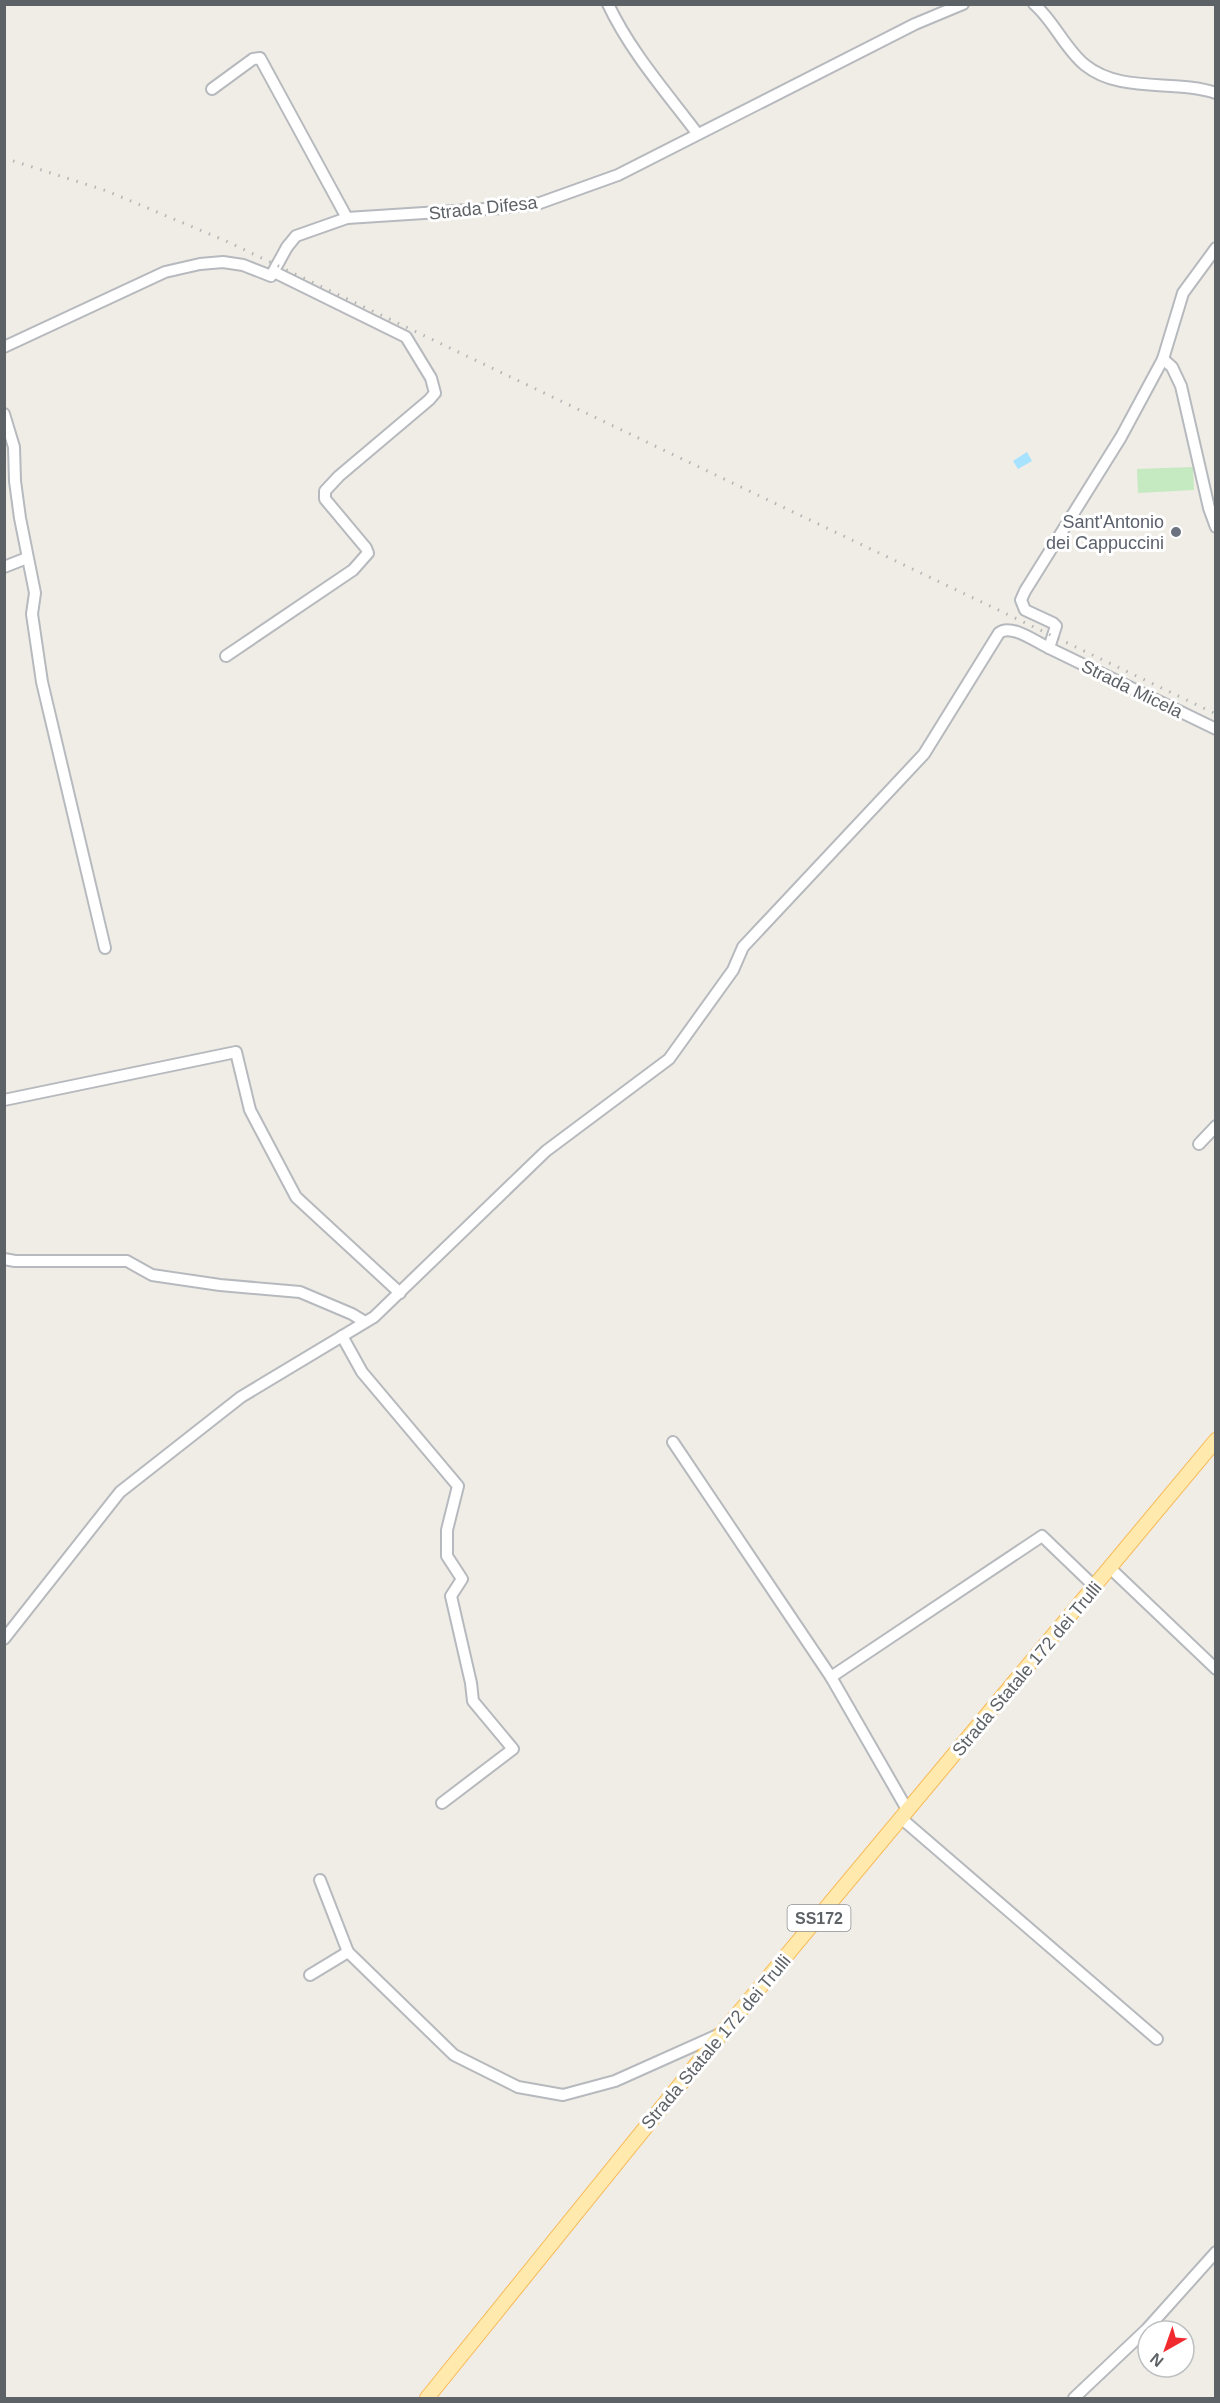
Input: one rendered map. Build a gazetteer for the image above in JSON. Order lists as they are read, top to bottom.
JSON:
{
  "streets": {
    "main road": ["Strada Statale 172 dei Trulli", "SS172"],
    "street": ["Strada Difesa", "Strada Micela"]
  },
  "places": ["Sant'Antonio dei Cappuccini"],
  "north": "bottom left"
}
